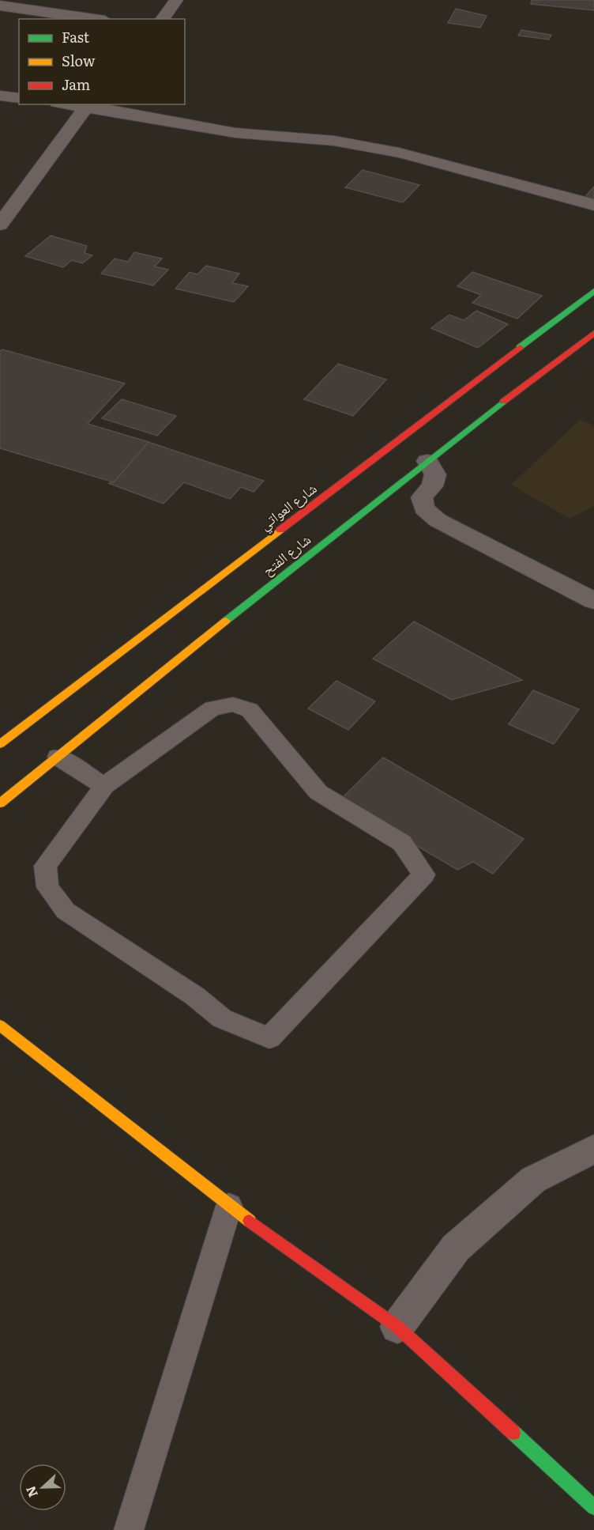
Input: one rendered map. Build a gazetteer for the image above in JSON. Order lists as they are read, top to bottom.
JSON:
{
  "streets": {
    "main road": ["شارع العواتي", "شارع الفتح"]
  },
  "legend": ["Fast", "Slow", "Jam"],
  "north": "left"
}
